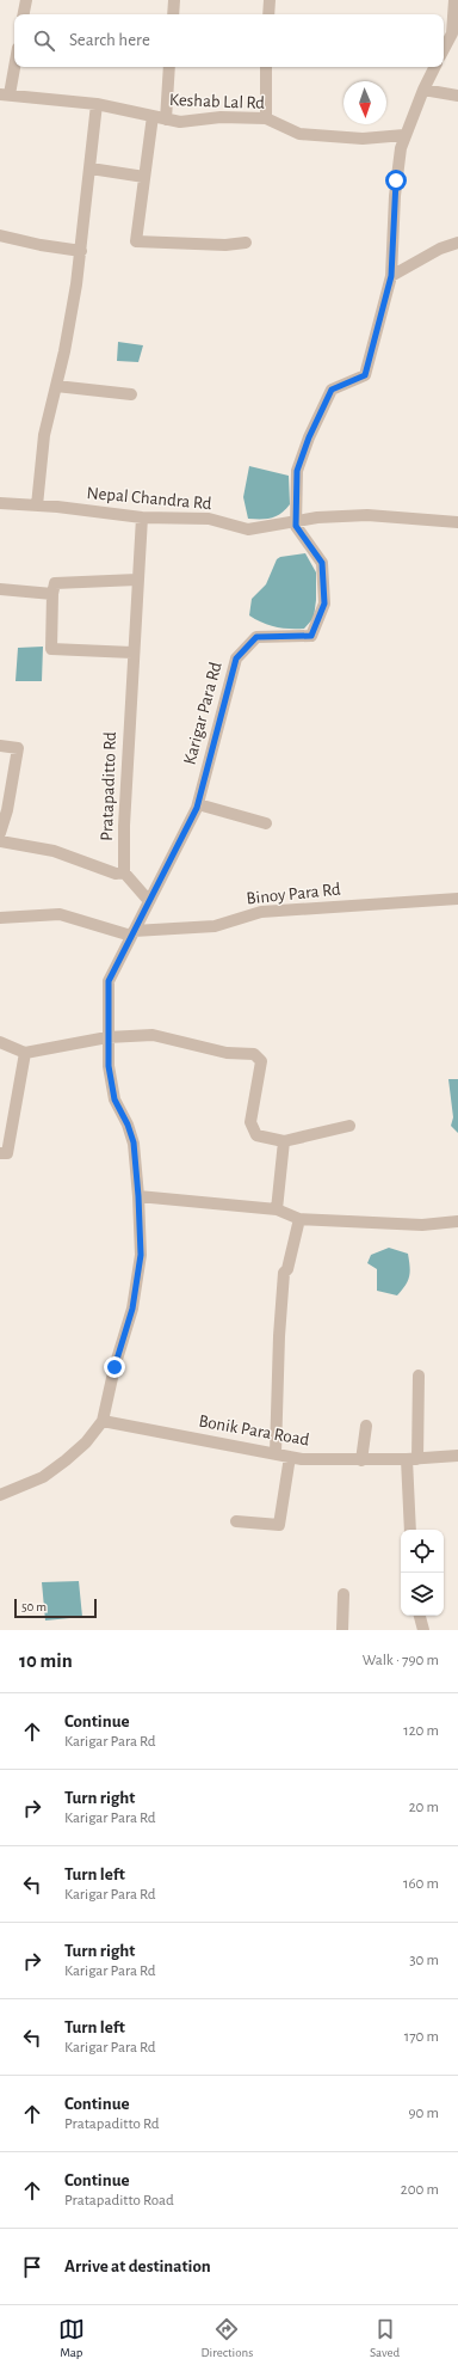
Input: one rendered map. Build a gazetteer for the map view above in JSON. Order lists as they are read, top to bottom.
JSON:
{
  "streets": {
    "street": [
      "Keshab Lal Rd",
      "Nepal Chandra Rd",
      "Karigar Para Rd",
      "Pratapaditto Rd",
      "Binoy Para Rd",
      "Bonik Para Road"
    ]
  },
  "crossings": [
    ["Nepal Chandra Rd", "Karigar Para Rd"],
    ["Nepal Chandra Rd", "Pratapaditto Rd"]
  ],
  "scale_bar": "50 m",
  "north": "bottom",
  "page": {
    "search": "Search here",
    "scale": "50 m",
    "heading": ["10 min", "Walk · 790 m"],
    "list": [
      ["Continue", "Karigar Para Rd", "120 m"],
      ["Turn right", "Karigar Para Rd", "20 m"],
      ["Turn left", "Karigar Para Rd", "160 m"],
      ["Turn right", "Karigar Para Rd", "30 m"],
      ["Turn left", "Karigar Para Rd", "170 m"],
      ["Continue", "Pratapaditto Rd", "90 m"],
      ["Continue", "Pratapaditto Road", "200 m"],
      "Arrive at destination"
    ],
    "nav": ["Map", "Directions", "Saved"]
  }
}
